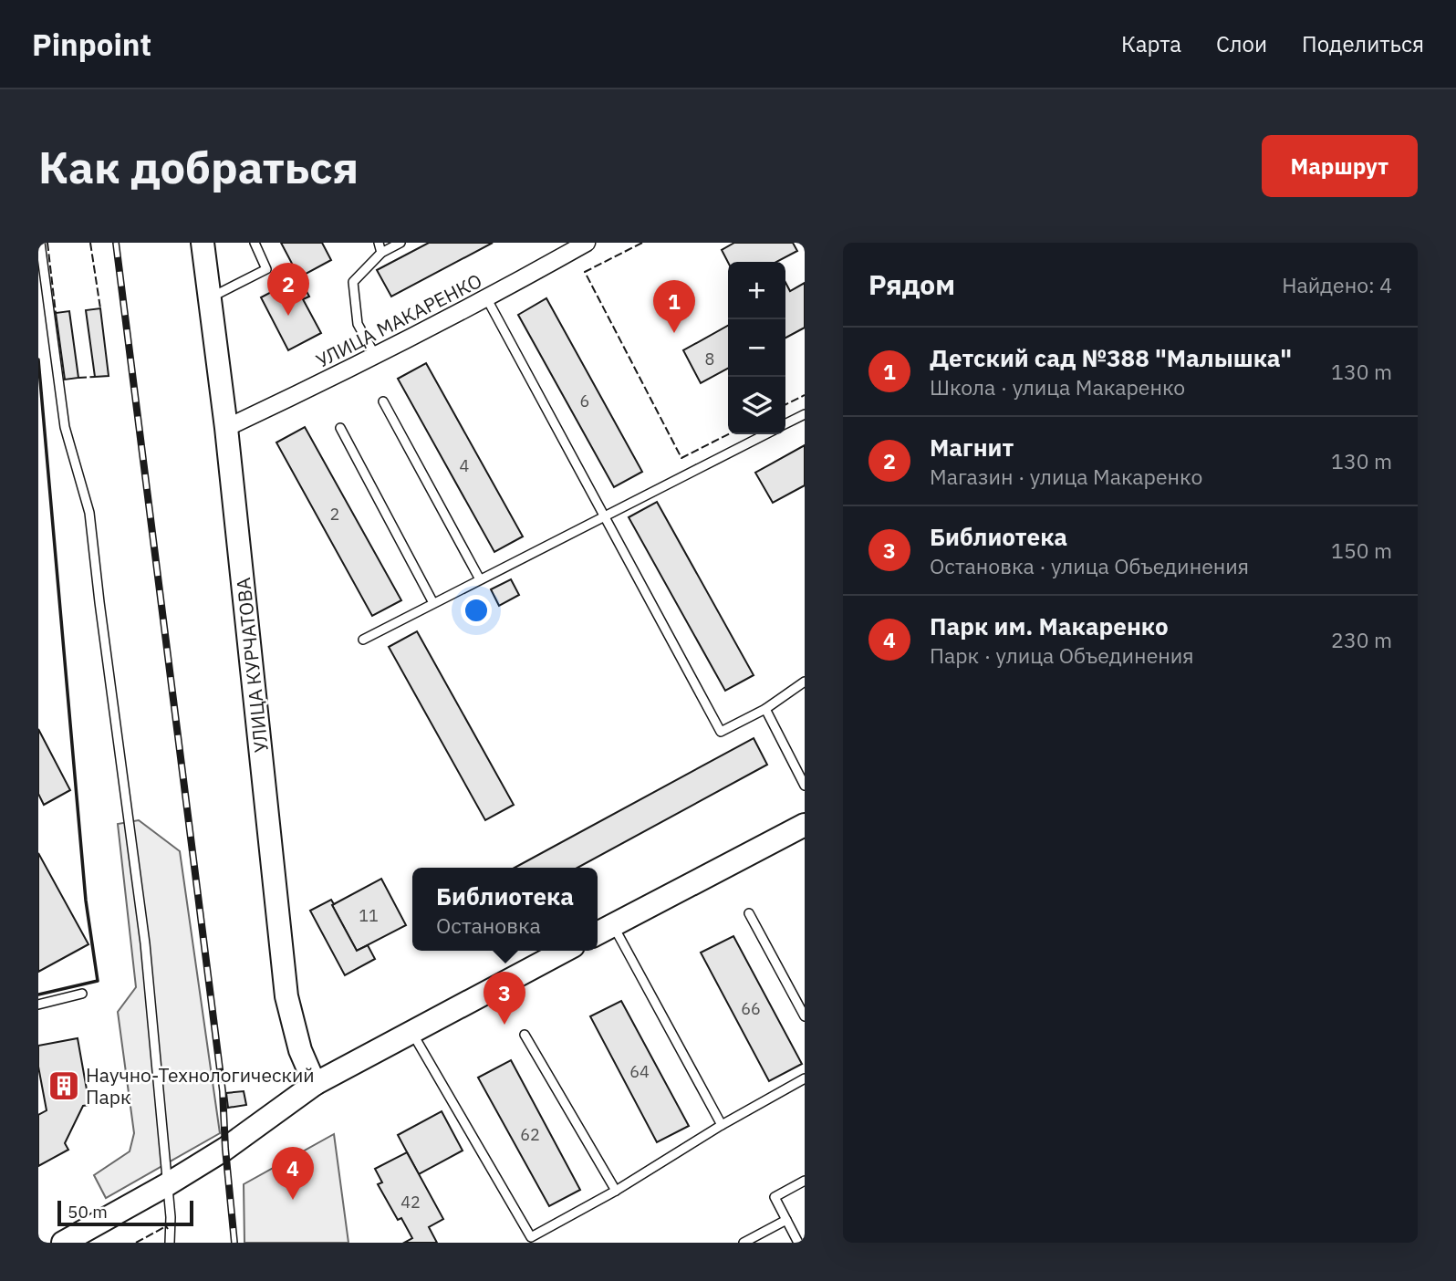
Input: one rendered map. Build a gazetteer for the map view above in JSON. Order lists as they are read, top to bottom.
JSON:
{
  "streets": {
    "main road": ["УЛИЦА КУРЧАТОВА"],
    "street": ["УЛИЦА МАКАРЕНКО"]
  },
  "crossings": [
    ["УЛИЦА МАКАРЕНКО", "УЛИЦА КУРЧАТОВА"]
  ],
  "places": {
    "building": ["Научно-Технологический Парк"]
  },
  "house_numbers": [
    "8",
    "6",
    "4",
    "2",
    "11",
    "66",
    "64",
    "62",
    "42"
  ],
  "scale_bar": "50 m",
  "page": {
    "header": "Pinpoint",
    "nav": ["Карта", "Слои", "Поделиться"],
    "buttons": "Маршрут",
    "title": "Как добраться",
    "heading": ["Рядом", "Найдено: 4"],
    "map_buttons": ["+", "−"],
    "pins": [
      "2",
      "1",
      "3",
      "4"
    ],
    "list": [
      {
        "mark": "1",
        "name": "Детский сад №388 \"Малышка\"",
        "note": "Школа · улица Макаренко",
        "value": "130 m"
      },
      {
        "mark": "2",
        "name": "Магнит",
        "note": "Магазин · улица Макаренко",
        "value": "130 m"
      },
      {
        "mark": "3",
        "name": "Библиотека",
        "note": "Остановка · улица Объединения",
        "value": "150 m"
      },
      {
        "mark": "4",
        "name": "Парк им. Макаренко",
        "note": "Парк · улица Объединения",
        "value": "230 m"
      }
    ],
    "popup": ["Библиотека", "Остановка"],
    "scale": "50 m"
  }
}
